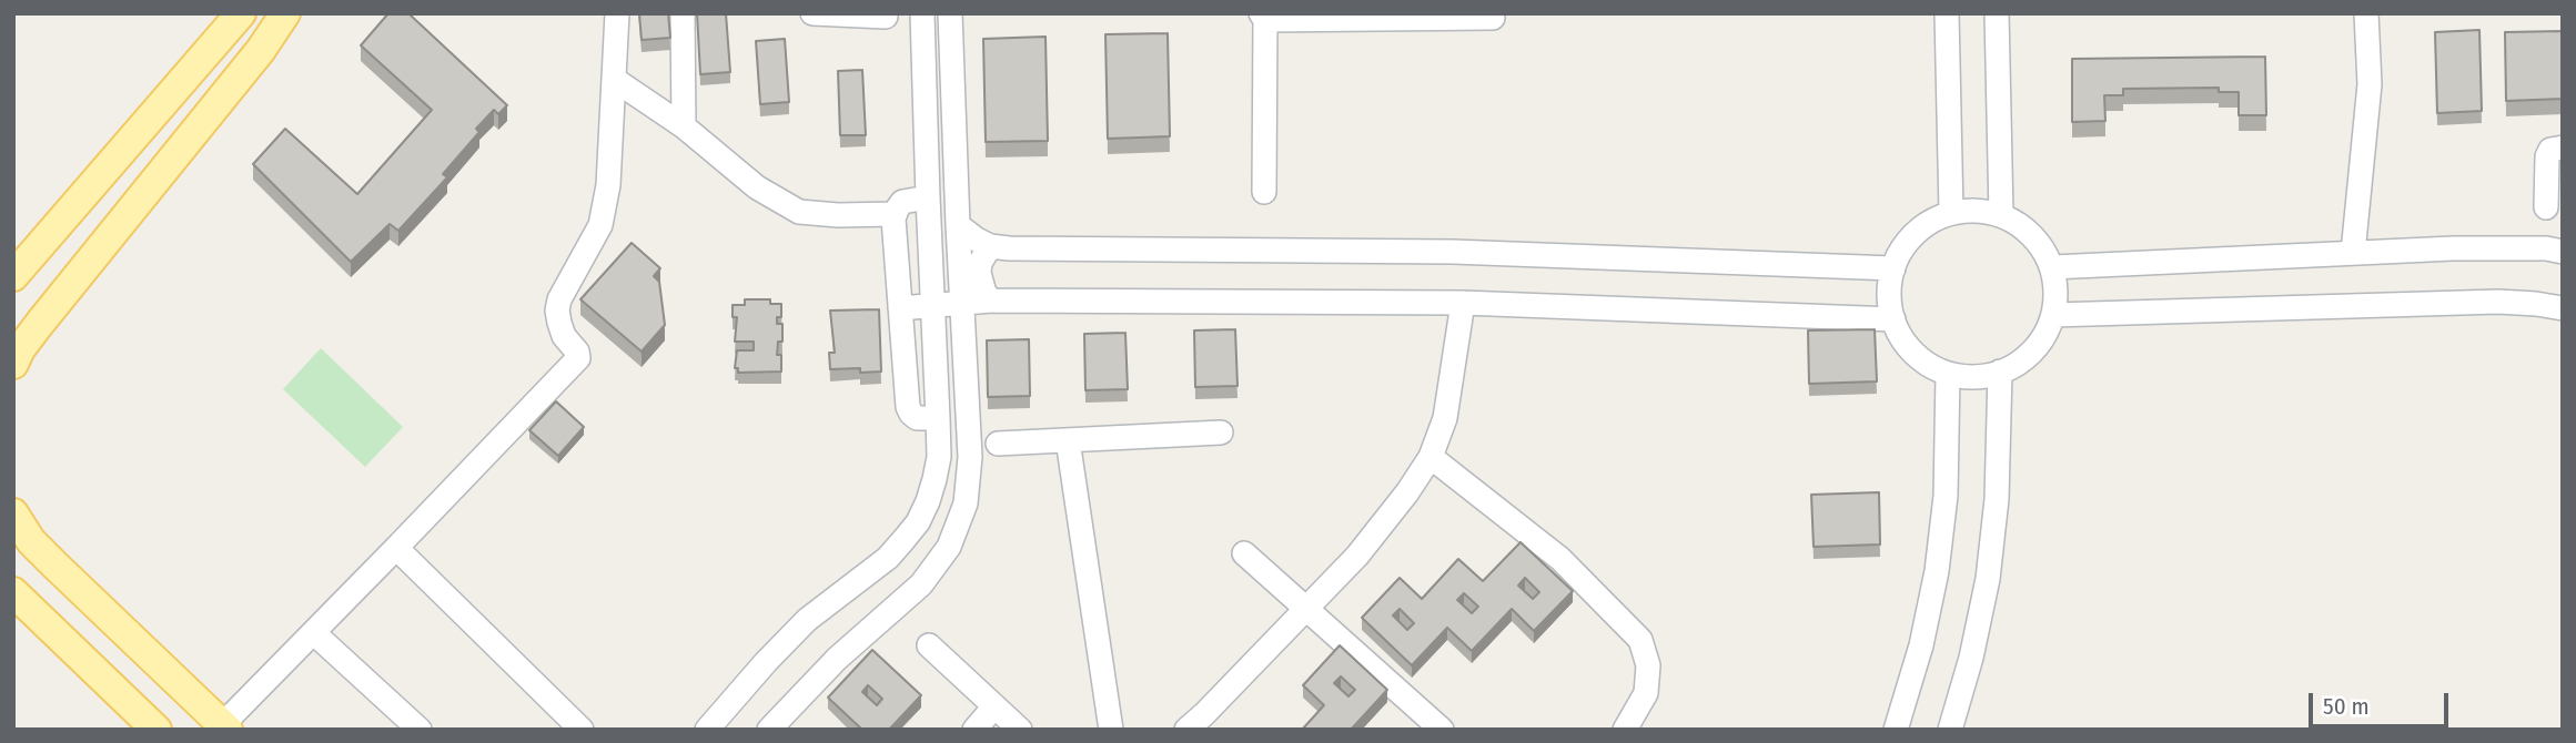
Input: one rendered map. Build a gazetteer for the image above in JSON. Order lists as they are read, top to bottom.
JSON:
{
  "scale_bar": "50 m"
}
